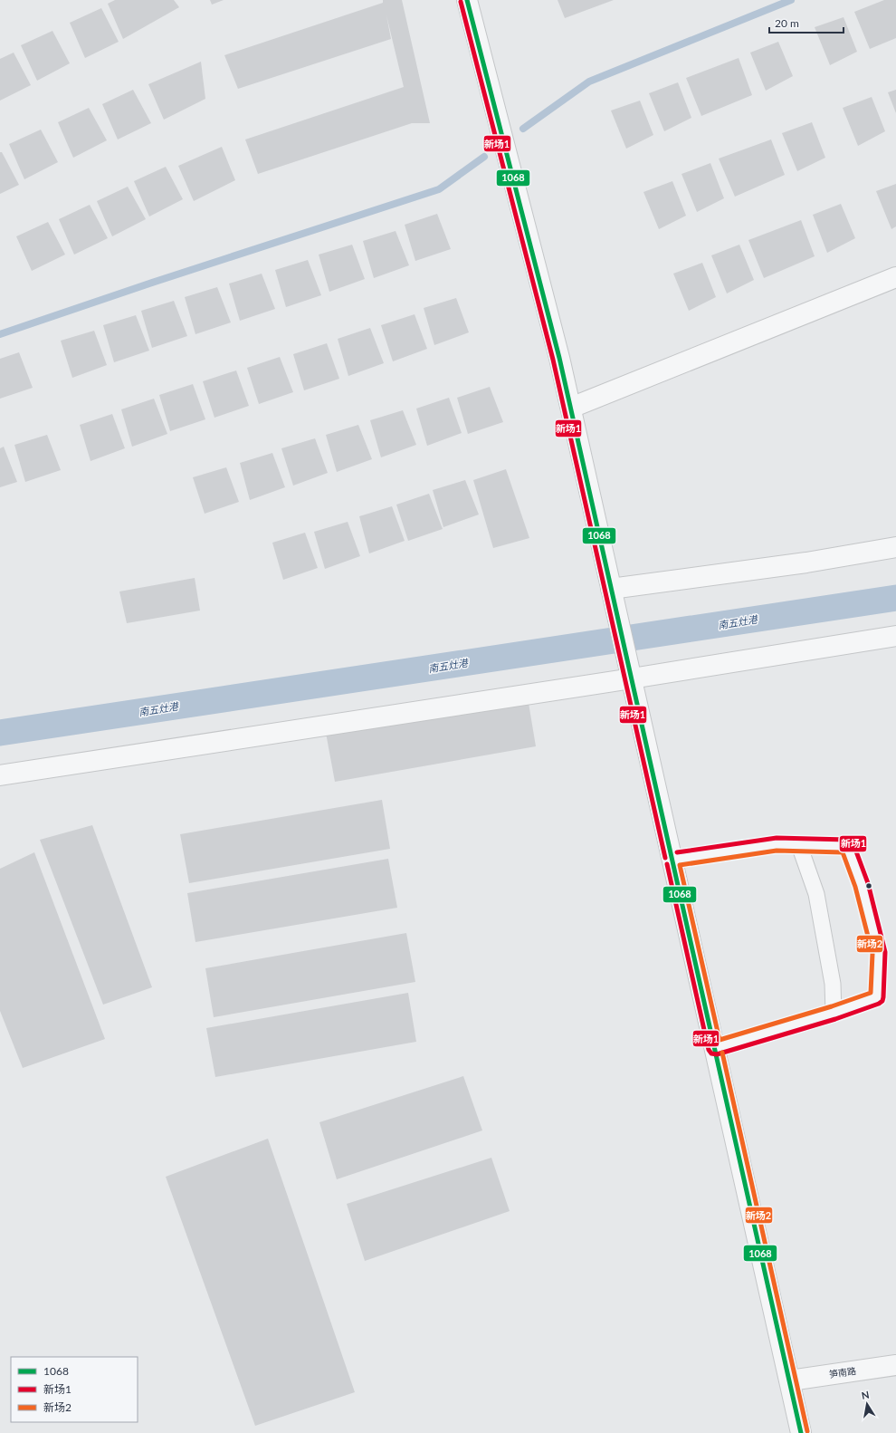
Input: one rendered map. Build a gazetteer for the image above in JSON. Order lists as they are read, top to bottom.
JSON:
{
  "streets": {
    "street": ["笋南路"]
  },
  "water": ["南五灶港"],
  "lines": ["transit line 1068", "transit line 新场1", "transit line 新场2"],
  "legend": ["1068", "新场1", "新场2"],
  "scale_bar": "20 m",
  "north": "top"
}
